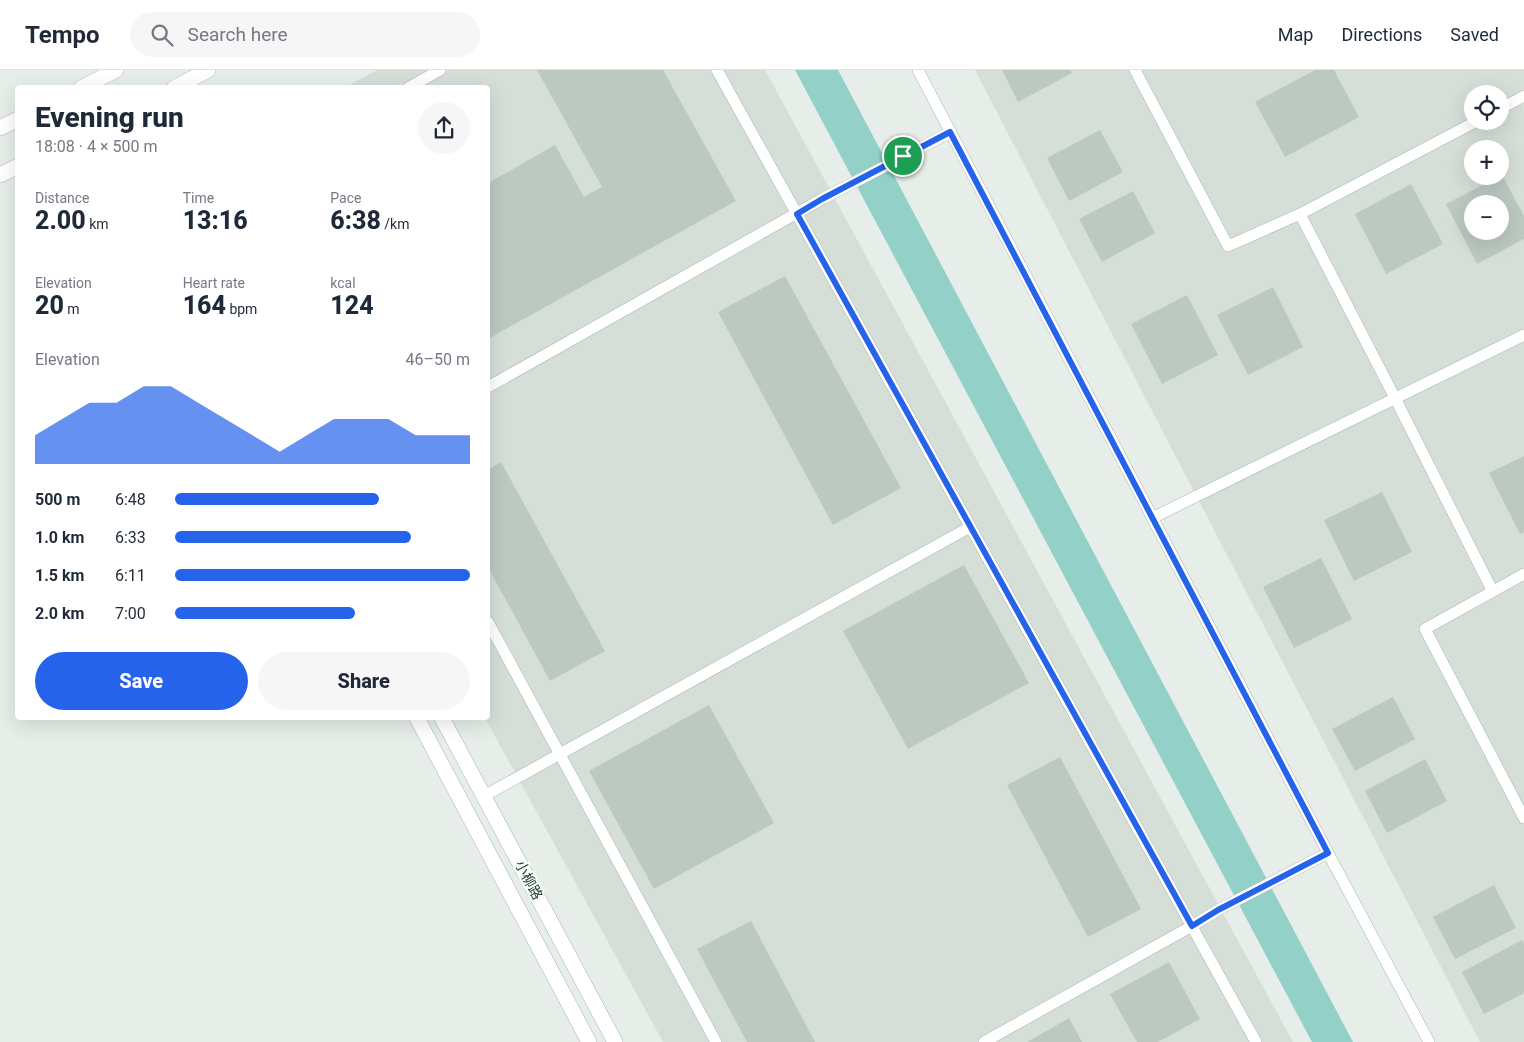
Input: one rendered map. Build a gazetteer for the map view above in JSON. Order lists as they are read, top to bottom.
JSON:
{
  "streets": {
    "street": ["小柳路"]
  },
  "page": {
    "header": "Tempo",
    "search": "Search here",
    "nav": ["Map", "Directions", "Saved"],
    "map_buttons": ["+", "−"],
    "heading": ["Evening run", "18:08 · 4 × 500 m"],
    "stats": [
      ["Distance", "2.00 km"],
      ["Time", "13:16"],
      ["Pace", "6:38 /km"],
      ["Elevation", "20 m"],
      ["Heart rate", "164 bpm"],
      ["kcal", "124"]
    ],
    "chart": ["Elevation", "46–50 m"],
    "list": [
      {
        "name": "500 m",
        "note": "6:48"
      },
      {
        "name": "1.0 km",
        "note": "6:33"
      },
      {
        "name": "1.5 km",
        "note": "6:11"
      },
      {
        "name": "2.0 km",
        "note": "7:00"
      }
    ],
    "buttons": ["Save", "Share"]
  }
}
